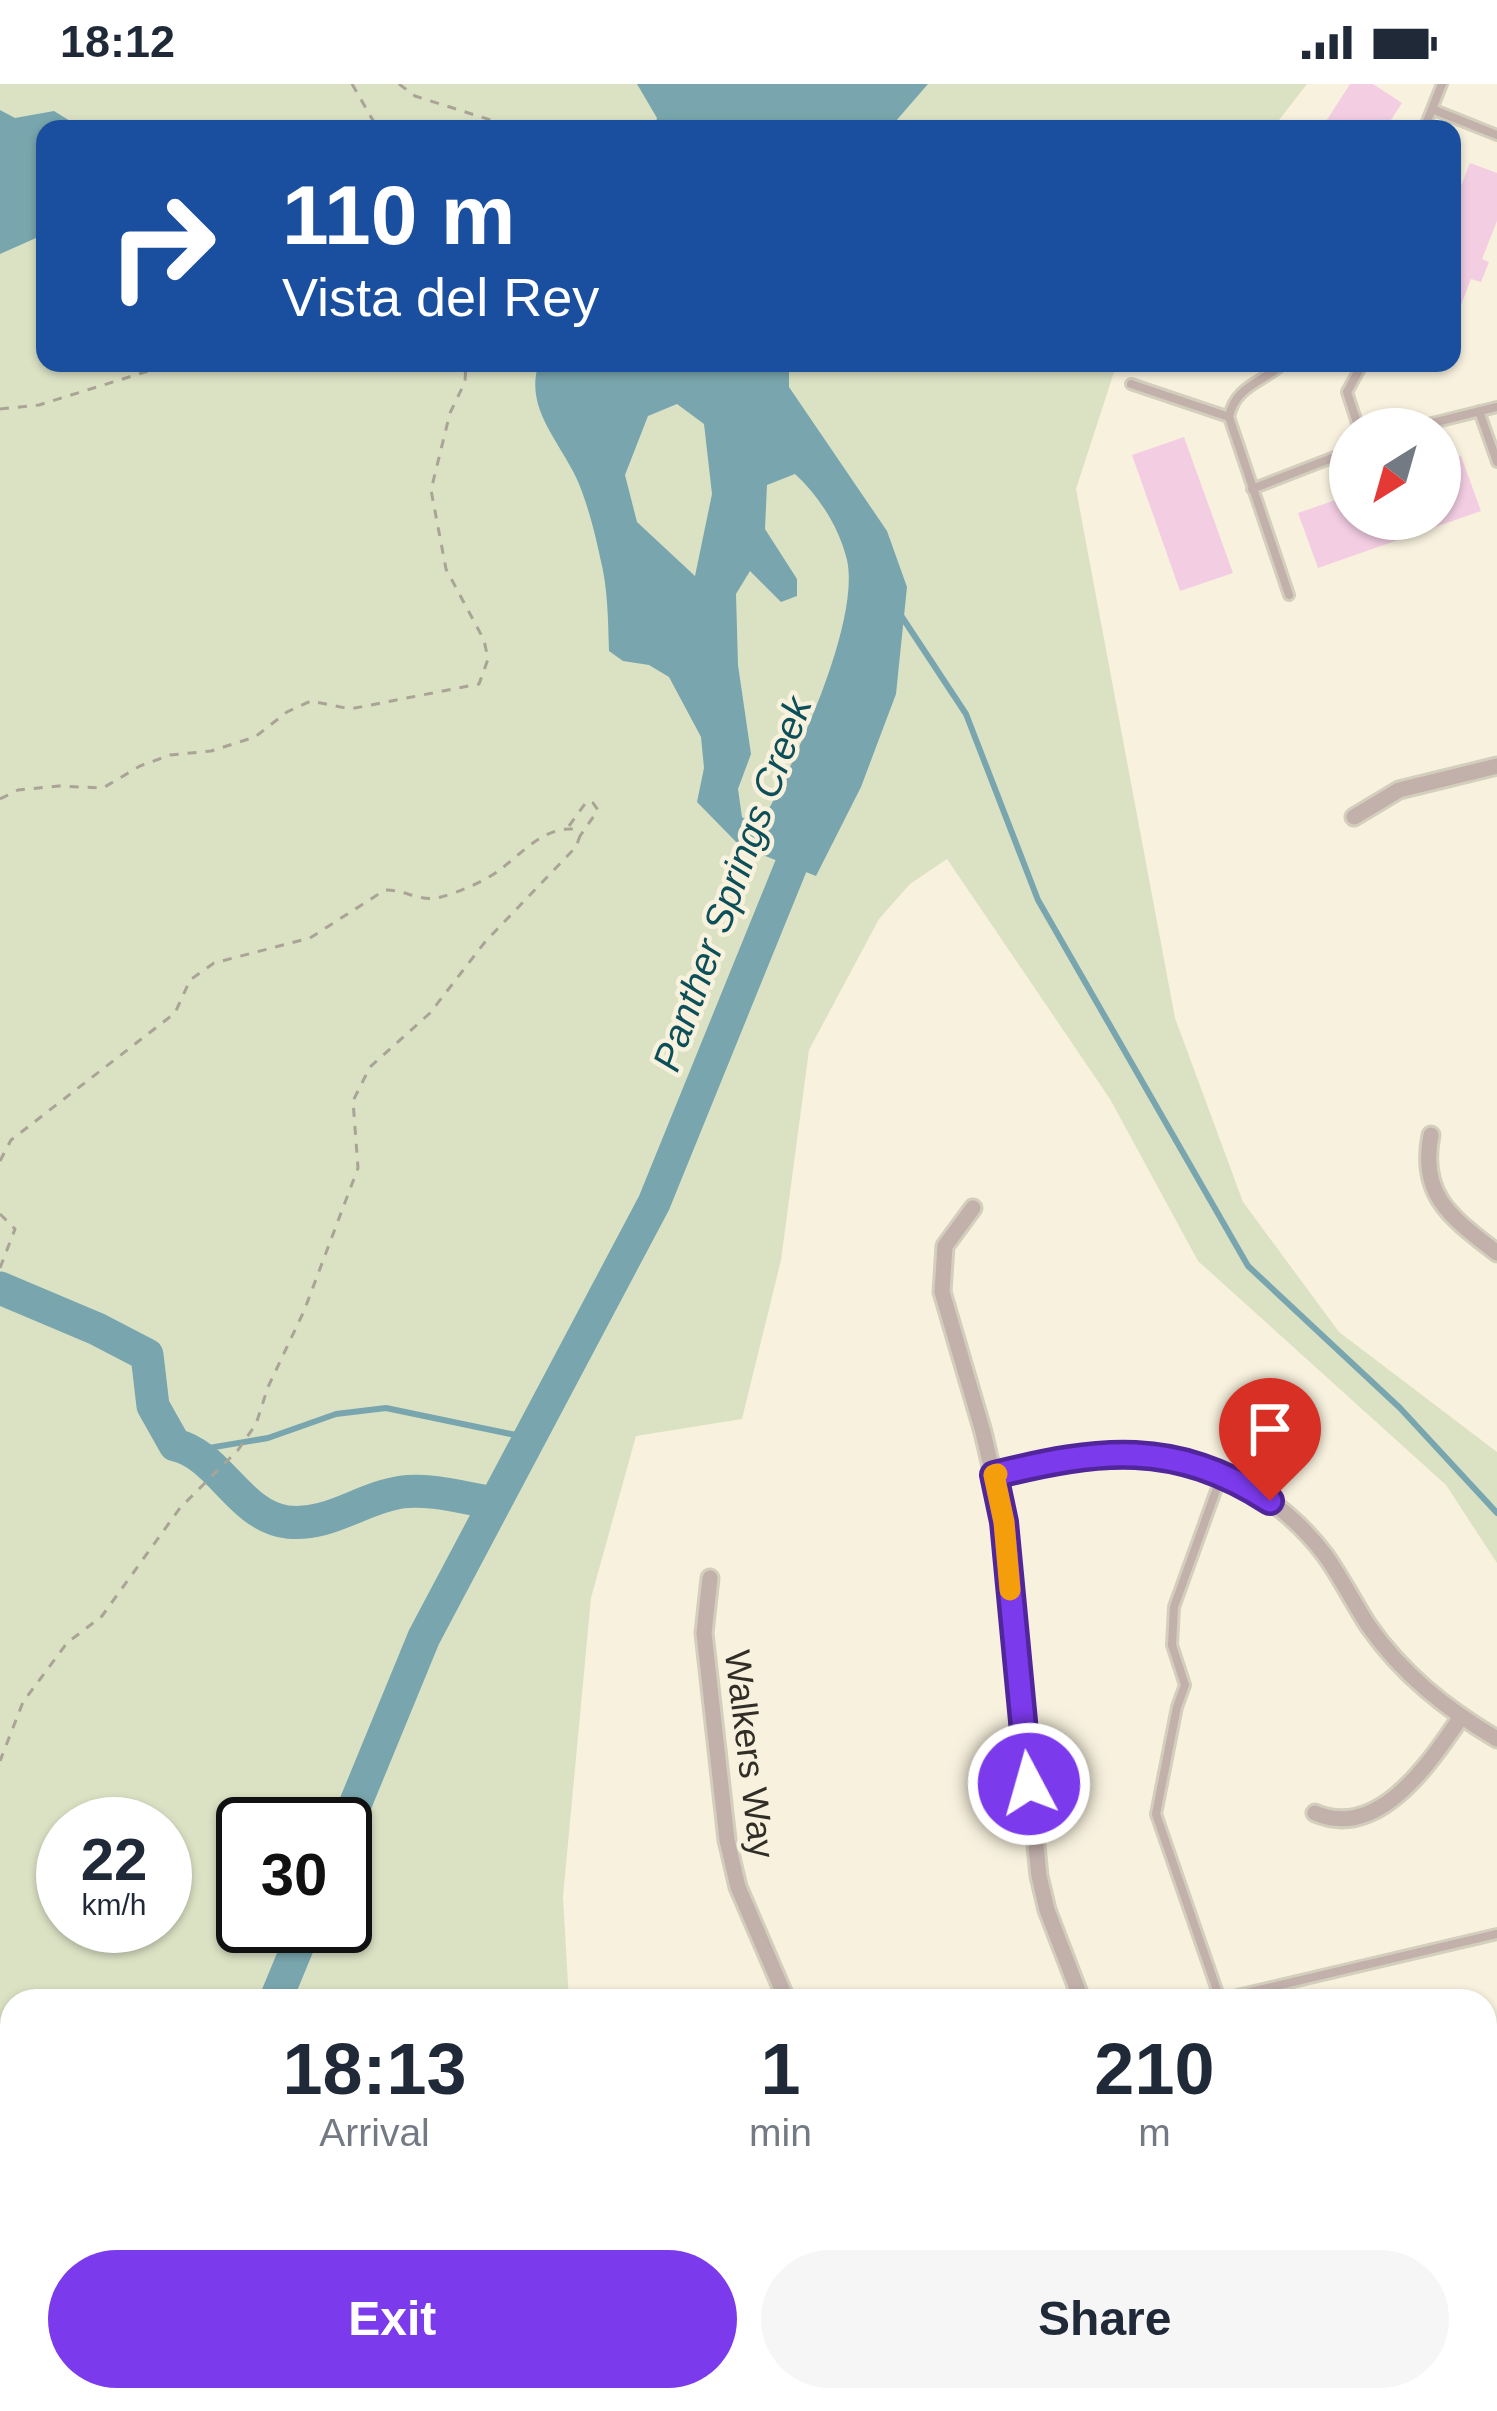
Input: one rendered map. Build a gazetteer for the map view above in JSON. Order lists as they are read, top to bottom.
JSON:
{
  "streets": {
    "street": ["Walkers Way"]
  },
  "water": ["Panther Springs Creek"],
  "north": "bottom left",
  "page": {
    "status": "18:12",
    "turn": ["110 m", "Vista del Rey"],
    "speed": "22 km/h",
    "limit": "30",
    "eta": [
      "18:13",
      "Arrival",
      "1",
      "min",
      "210",
      "m"
    ],
    "buttons": ["Exit", "Share"]
  }
}
